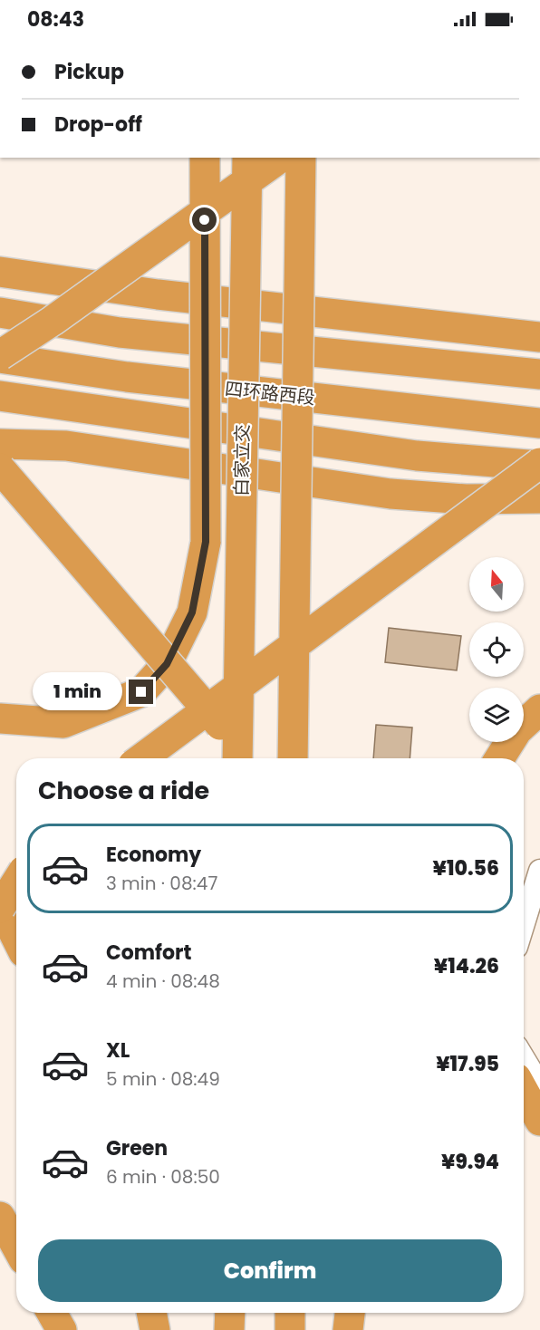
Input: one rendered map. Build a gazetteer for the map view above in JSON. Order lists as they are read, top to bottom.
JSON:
{
  "streets": {
    "highway": ["四环路西段", "白家立交"]
  },
  "north": "top",
  "page": {
    "status": "08:43",
    "banner": ["Pickup", "Drop-off"],
    "bubble": "1 min",
    "heading": "Choose a ride",
    "list": [
      {
        "name": "Economy",
        "note": "3 min · 08:47",
        "value": "¥10.56"
      },
      {
        "name": "Comfort",
        "note": "4 min · 08:48",
        "value": "¥14.26"
      },
      {
        "name": "XL",
        "note": "5 min · 08:49",
        "value": "¥17.95"
      },
      {
        "name": "Green",
        "note": "6 min · 08:50",
        "value": "¥9.94"
      }
    ],
    "buttons": "Confirm"
  }
}
